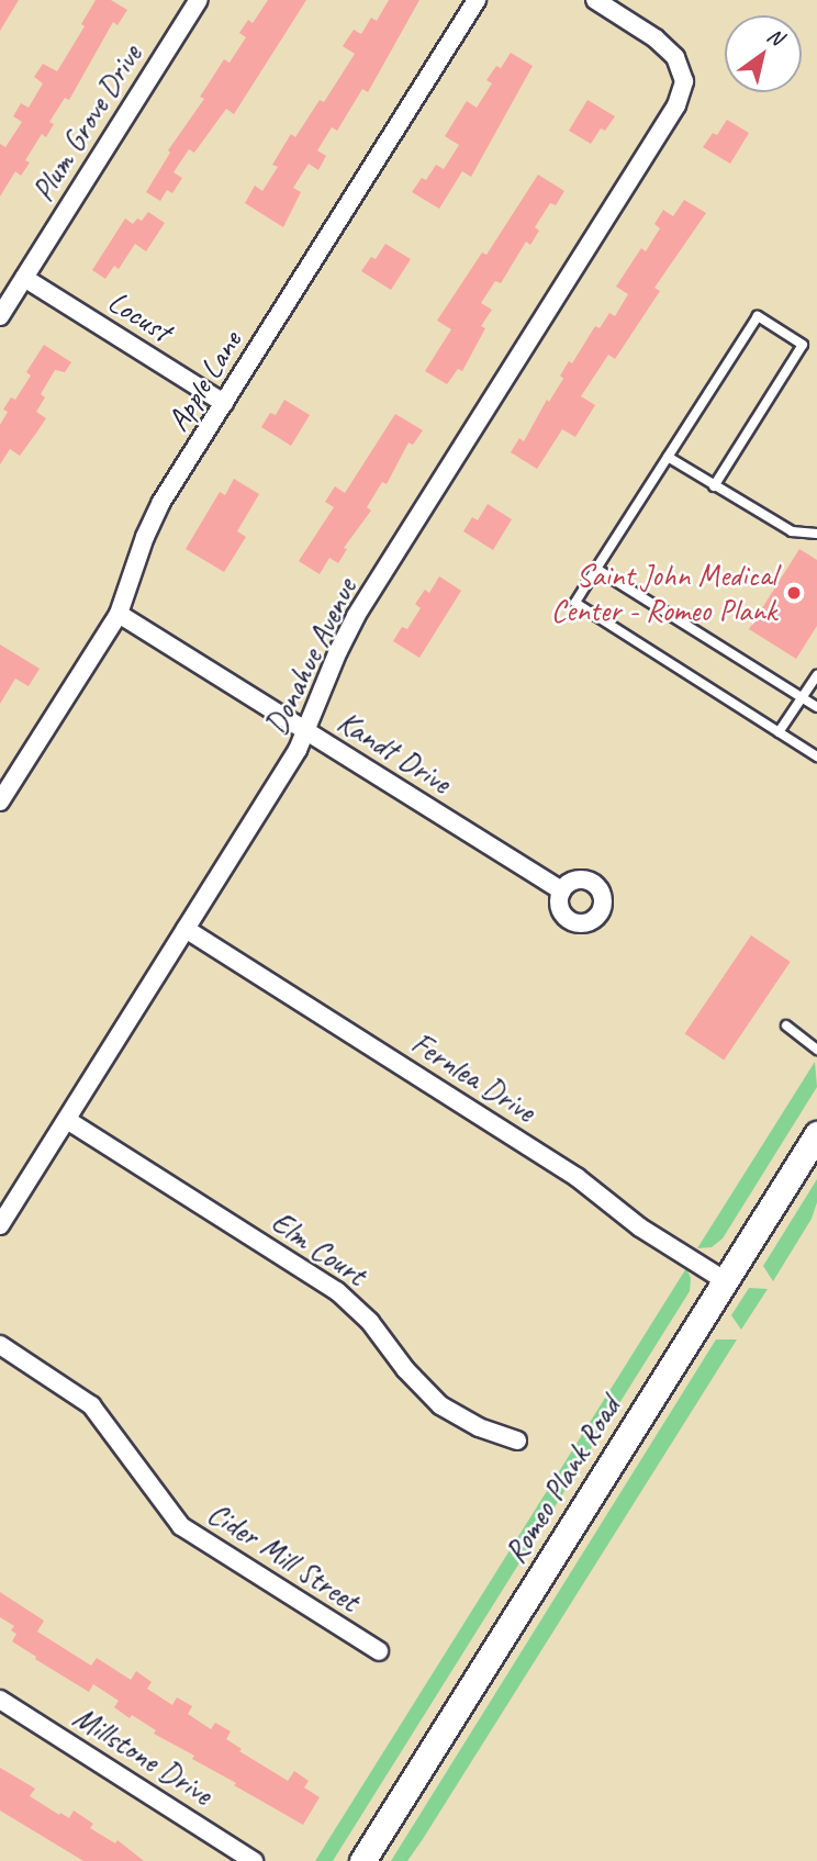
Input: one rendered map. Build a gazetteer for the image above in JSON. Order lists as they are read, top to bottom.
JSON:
{
  "streets": {
    "main road": ["Romeo Plank Road"],
    "street": [
      "Plum Grove Drive",
      "Locust",
      "Apple Lane",
      "Donahue Avenue",
      "Kandt Drive",
      "Fernlea Drive",
      "Elm Court",
      "Cider Mill Street",
      "Millstone Drive"
    ]
  },
  "crossings": [
    ["Plum Grove Drive", "Locust"],
    ["Locust", "Apple Lane"],
    ["Apple Lane", "Kandt Drive"],
    ["Donahue Avenue", "Kandt Drive"],
    ["Donahue Avenue", "Fernlea Drive"],
    ["Donahue Avenue", "Elm Court"],
    ["Fernlea Drive", "Romeo Plank Road"]
  ],
  "places": ["Saint John Medical Center - Romeo Plank"],
  "north": "top right"
}
